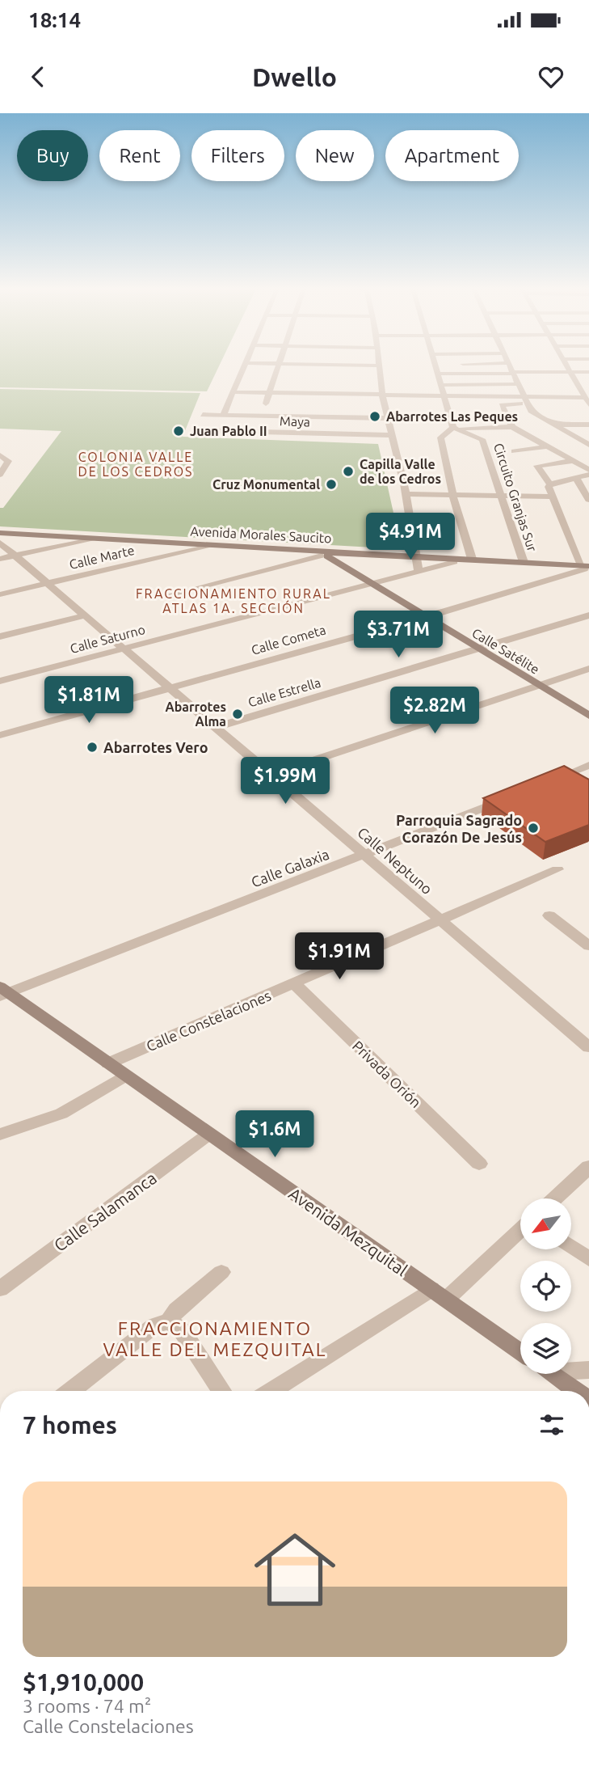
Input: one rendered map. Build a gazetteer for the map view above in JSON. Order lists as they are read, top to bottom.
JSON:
{
  "streets": {
    "main road": ["Avenida Morales Saucito", "Calle Satélite", "Avenida Mezquital"],
    "street": [
      "Maya",
      "Circuito Granjas Sur",
      "Calle Marte",
      "Calle Saturno",
      "Calle Cometa",
      "Calle Estrella",
      "Calle Neptuno",
      "Calle Galaxia",
      "Calle Constelaciones",
      "Privada Orión",
      "Calle Salamanca"
    ]
  },
  "crossings": [
    ["Circuito Granjas Sur", "Avenida Morales Saucito"],
    ["Avenida Morales Saucito", "Calle Marte"],
    ["Avenida Morales Saucito", "Calle Saturno"],
    ["Avenida Morales Saucito", "Calle Cometa"],
    ["Avenida Morales Saucito", "Calle Satélite"],
    ["Calle Marte", "Calle Neptuno"],
    ["Calle Saturno", "Calle Satélite"],
    ["Calle Saturno", "Calle Neptuno"],
    ["Calle Cometa", "Calle Satélite"],
    ["Calle Cometa", "Calle Neptuno"],
    ["Calle Satélite", "Calle Estrella"],
    ["Calle Estrella", "Calle Neptuno"],
    ["Calle Neptuno", "Calle Galaxia"],
    ["Calle Neptuno", "Calle Constelaciones"],
    ["Calle Galaxia", "Avenida Mezquital"],
    ["Calle Constelaciones", "Privada Orión"],
    ["Calle Constelaciones", "Avenida Mezquital"],
    ["Calle Salamanca", "Avenida Mezquital"]
  ],
  "districts": ["COLONIA VALLE DE LOS CEDROS", "FRACCIONAMIENTO RURAL ATLAS 1A. SECCIÓN", "FRACCIONAMIENTO VALLE DEL MEZQUITAL"],
  "places": [
    "Abarrotes Las Peques",
    "Juan Pablo II",
    "Capilla Valle de los Cedros",
    "Cruz Monumental",
    "Abarrotes Alma",
    "Abarrotes Vero",
    "Parroquia Sagrado Corazón De Jesús"
  ],
  "north": "bottom left",
  "page": {
    "status": "18:14",
    "header": "Dwello",
    "chip": [
      "Buy",
      "Rent",
      "Filters",
      "New",
      "Apartment"
    ],
    "price": [
      "$4.91M",
      "$3.71M",
      "$1.81M",
      "$2.82M",
      "$1.99M",
      "$1.91M",
      "$1.6M"
    ],
    "heading": "7 homes",
    "list": [
      {
        "name": "$1,910,000",
        "note": "3 rooms · 74 m² · Calle Constelaciones"
      }
    ]
  }
}
